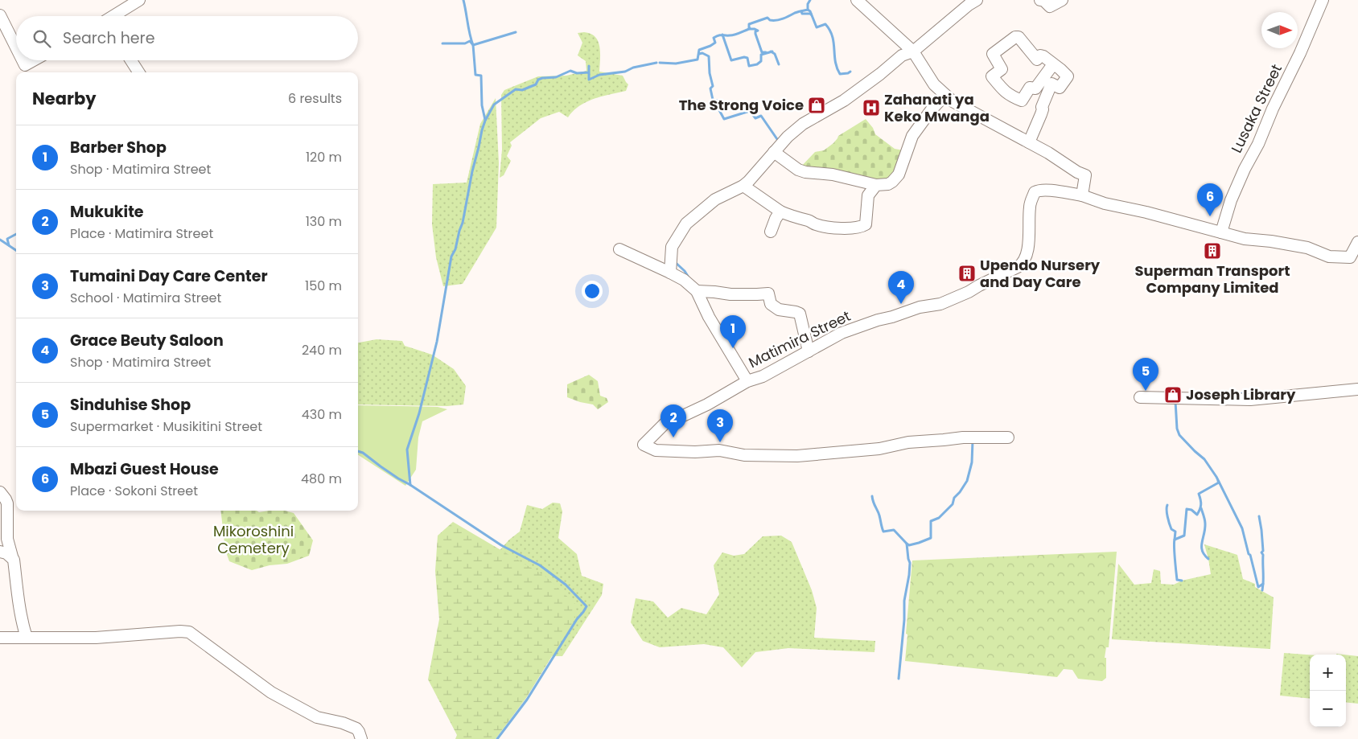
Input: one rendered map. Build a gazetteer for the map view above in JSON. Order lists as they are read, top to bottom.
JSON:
{
  "streets": {
    "street": ["Lusaka Street", "Matimira Street"]
  },
  "parks": ["Mikoroshini Cemetery"],
  "places": {
    "shop": ["The Strong Voice", "Joseph Library"],
    "hospital": ["Zahanati ya Keko Mwanga"],
    "building": ["Superman Transport Company Limited", "Upendo Nursery and Day Care"]
  },
  "north": "right",
  "page": {
    "search": "Search here",
    "heading": ["Nearby", "6 results"],
    "list": [
      {
        "mark": "1",
        "name": "Barber Shop",
        "note": "Shop · Matimira Street",
        "value": "120 m"
      },
      {
        "mark": "2",
        "name": "Mukukite",
        "note": "Place · Matimira Street",
        "value": "130 m"
      },
      {
        "mark": "3",
        "name": "Tumaini Day Care Center",
        "note": "School · Matimira Street",
        "value": "150 m"
      },
      {
        "mark": "4",
        "name": "Grace Beuty Saloon",
        "note": "Shop · Matimira Street",
        "value": "240 m"
      },
      {
        "mark": "5",
        "name": "Sinduhise Shop",
        "note": "Supermarket · Musikitini Street",
        "value": "430 m"
      },
      {
        "mark": "6",
        "name": "Mbazi Guest House",
        "note": "Place · Sokoni Street",
        "value": "480 m"
      }
    ],
    "pins": [
      "6",
      "4",
      "1",
      "5",
      "2",
      "3"
    ],
    "map_buttons": ["+", "−"]
  }
}
